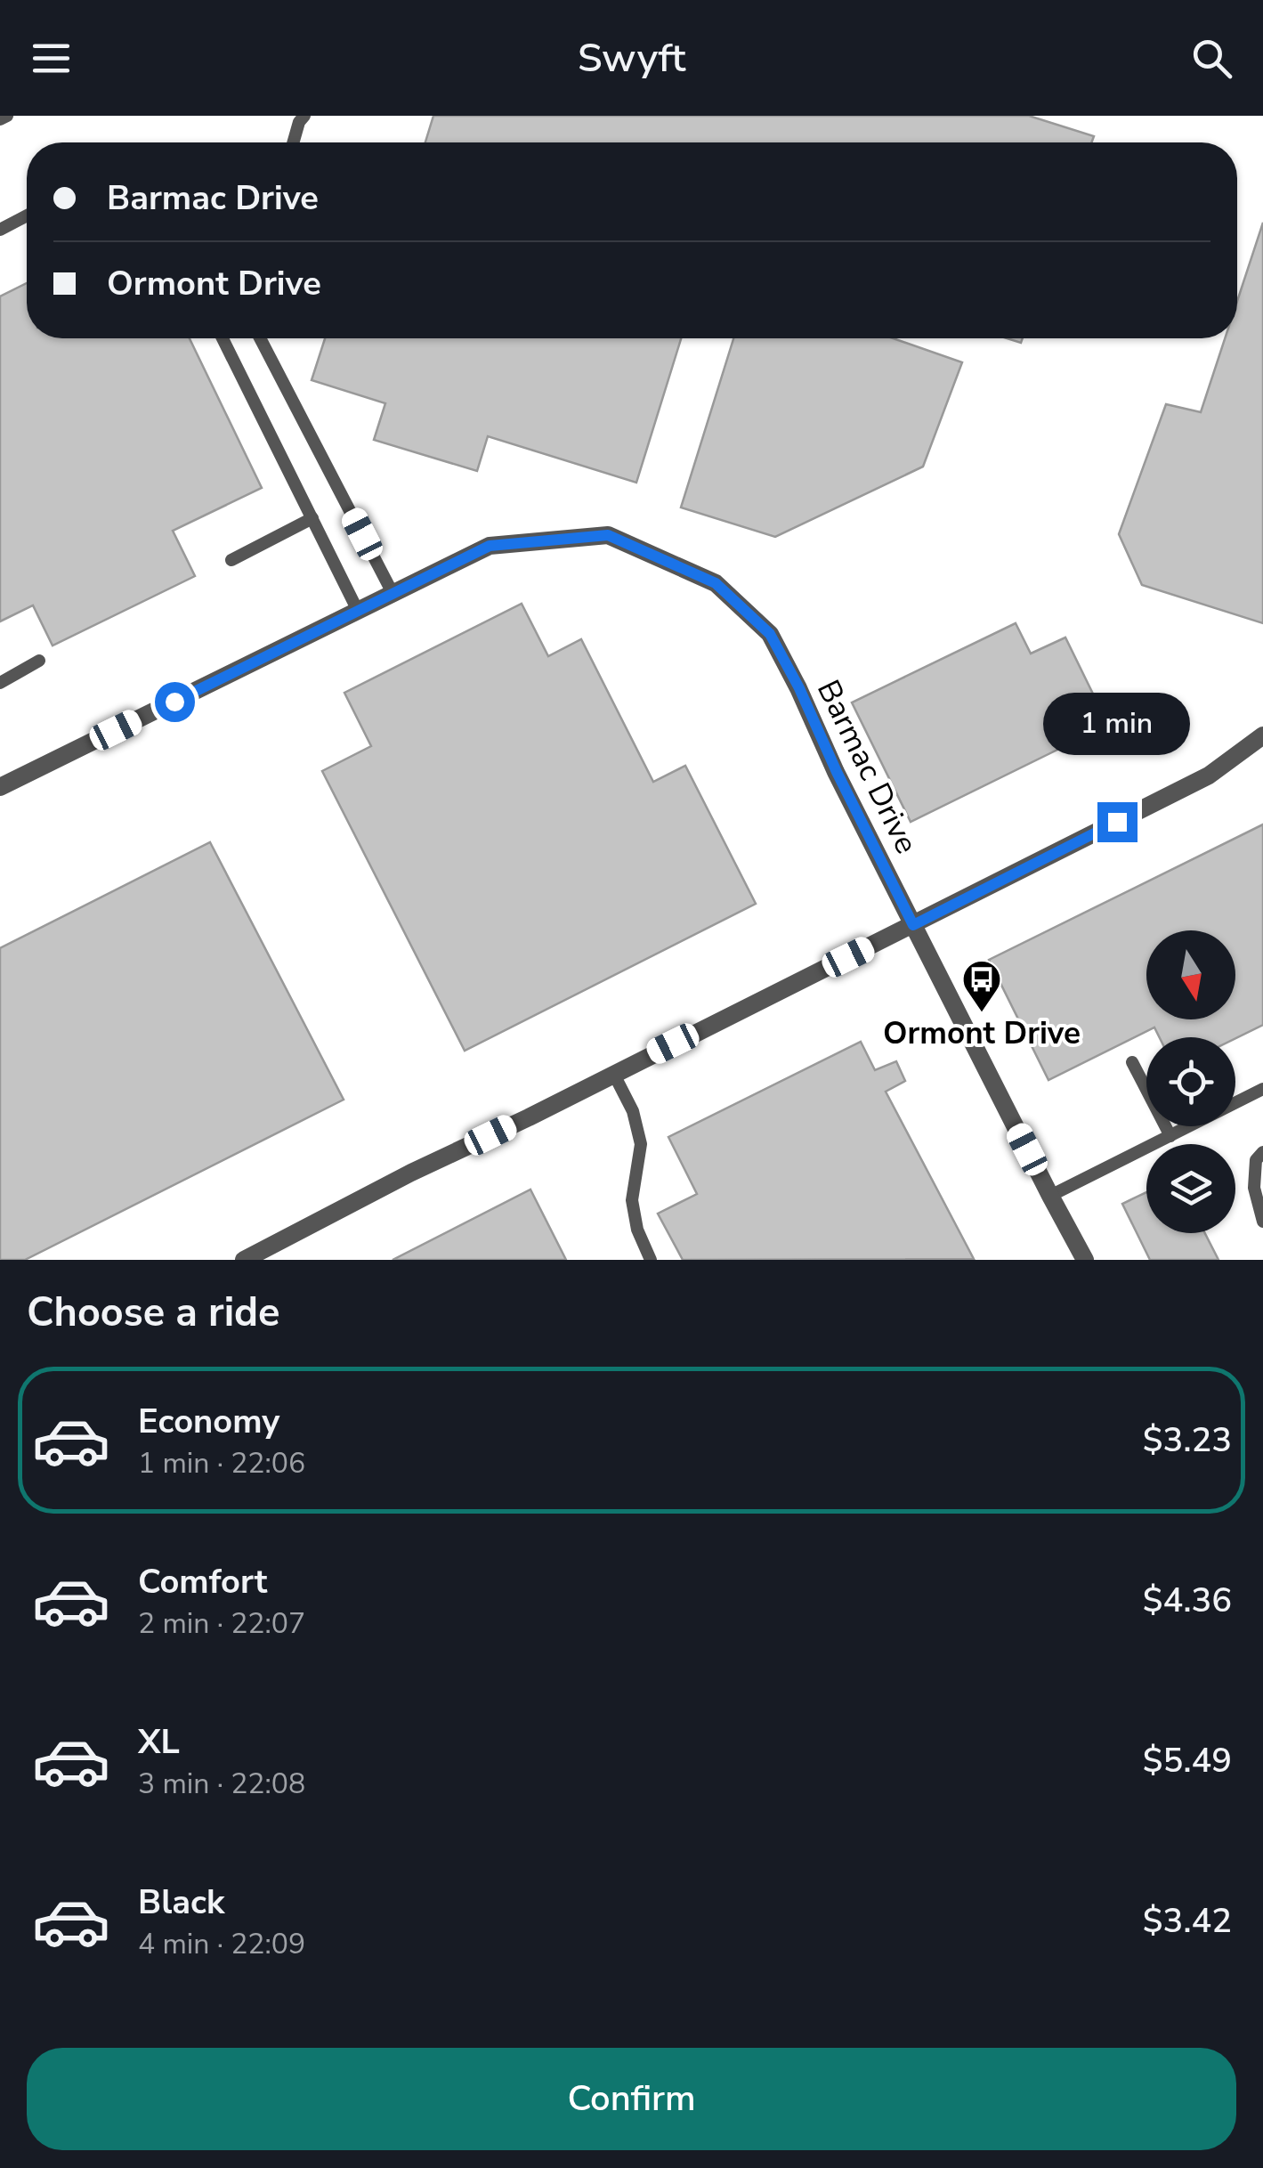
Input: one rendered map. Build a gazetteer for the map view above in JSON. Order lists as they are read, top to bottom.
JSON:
{
  "streets": {
    "street": ["Barmac Drive"]
  },
  "places": {
    "bus stop": ["Ormont Drive"]
  },
  "north": "bottom",
  "page": {
    "header": "Swyft",
    "banner": ["Barmac Drive", "Ormont Drive"],
    "bubble": "1 min",
    "heading": "Choose a ride",
    "list": [
      {
        "name": "Economy",
        "note": "1 min · 22:06",
        "value": "$3.23"
      },
      {
        "name": "Comfort",
        "note": "2 min · 22:07",
        "value": "$4.36"
      },
      {
        "name": "XL",
        "note": "3 min · 22:08",
        "value": "$5.49"
      },
      {
        "name": "Black",
        "note": "4 min · 22:09",
        "value": "$3.42"
      }
    ],
    "buttons": "Confirm"
  }
}
